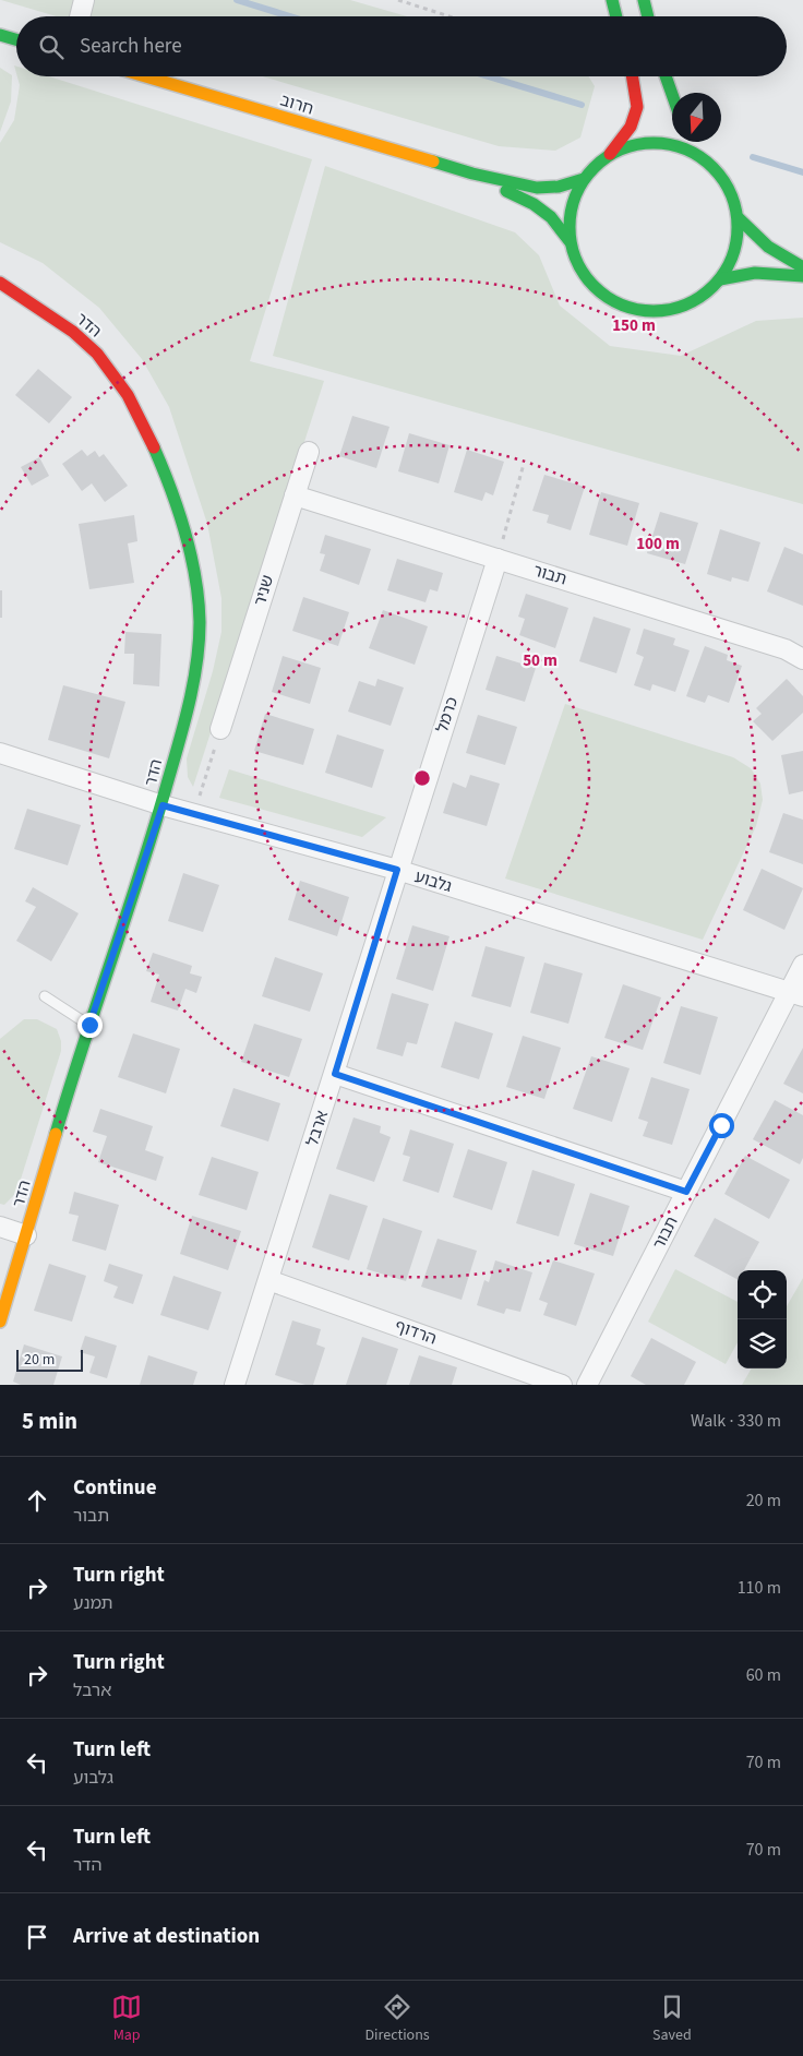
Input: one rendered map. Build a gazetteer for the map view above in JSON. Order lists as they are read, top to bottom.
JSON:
{
  "streets": {
    "street": [
      "חרוב",
      "הדר",
      "תבור",
      "שניר",
      "כרמל",
      "גלבוע",
      "ארבל",
      "הרדוף"
    ]
  },
  "crossings": [
    ["הדר", "גלבוע"],
    ["תבור", "שניר"],
    ["תבור", "כרמל"],
    ["תבור", "גלבוע"],
    ["כרמל", "גלבוע"],
    ["כרמל", "ארבל"],
    ["גלבוע", "ארבל"],
    ["ארבל", "הרדוף"]
  ],
  "scale_bar": "20 m",
  "north": "bottom",
  "page": {
    "search": "Search here",
    "scale": "20 m",
    "heading": ["5 min", "Walk · 330 m"],
    "list": [
      ["Continue", "תבור", "20 m"],
      ["Turn right", "תמנע", "110 m"],
      ["Turn right", "ארבל", "60 m"],
      ["Turn left", "גלבוע", "70 m"],
      ["Turn left", "הדר", "70 m"],
      "Arrive at destination"
    ],
    "nav": ["Map", "Directions", "Saved"]
  },
  "rings": ["150 m", "100 m", "50 m"]
}
